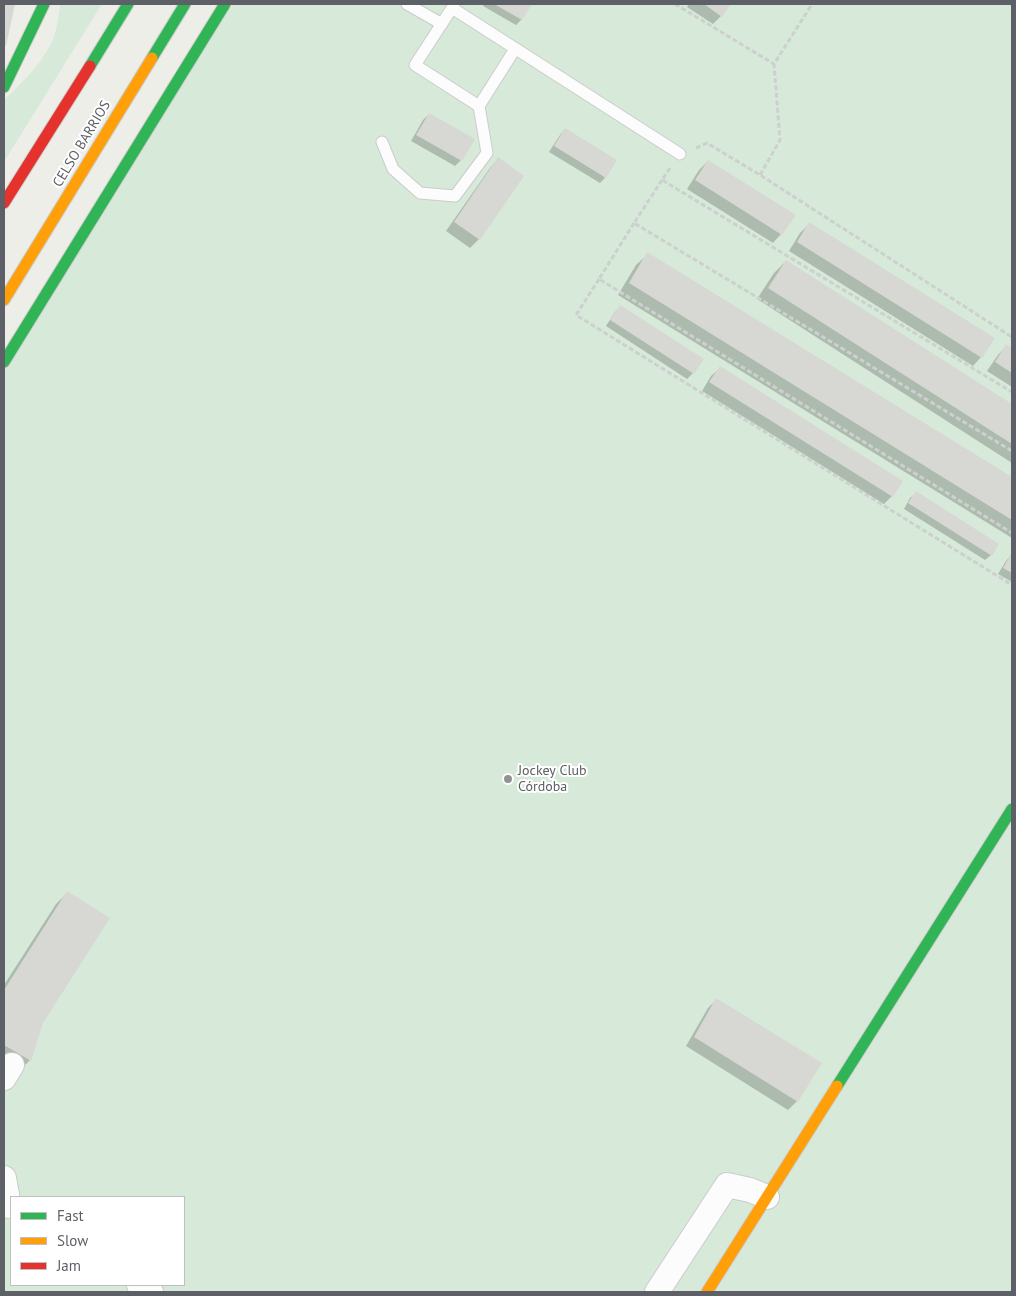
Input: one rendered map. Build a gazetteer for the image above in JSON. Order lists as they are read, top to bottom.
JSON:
{
  "streets": {
    "street": ["CELSO BARRIOS"]
  },
  "places": ["Jockey Club Córdoba"],
  "legend": ["Fast", "Slow", "Jam"]
}
